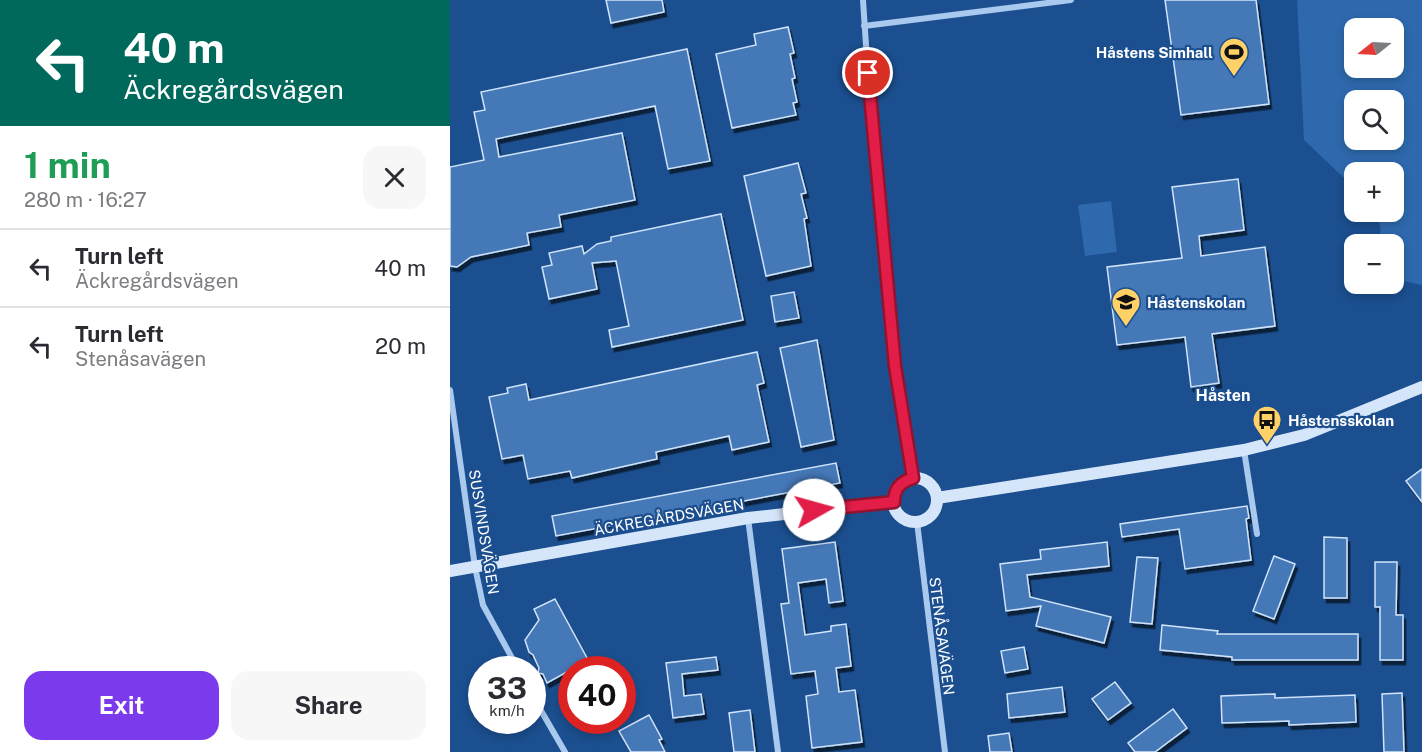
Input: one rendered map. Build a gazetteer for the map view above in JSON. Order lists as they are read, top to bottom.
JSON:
{
  "streets": {
    "street": ["ÄCKREGÅRDSVÄGEN", "SUSVINDSVÄGEN", "STENÅSAVÄGEN"]
  },
  "crossings": [
    ["ÄCKREGÅRDSVÄGEN", "SUSVINDSVÄGEN"],
    ["ÄCKREGÅRDSVÄGEN", "STENÅSAVÄGEN"]
  ],
  "districts": ["Håsten"],
  "places": {
    "sports": ["Håstens Simhall"],
    "school or university": ["Håstenskolan"],
    "bus stop": ["Håstensskolan"]
  },
  "north": "left",
  "page": {
    "turn": ["40 m", "Äckregårdsvägen"],
    "map_buttons": ["+", "−"],
    "heading": ["1 min", "280 m · 16:27"],
    "list": [
      {
        "name": "Turn left",
        "note": "Äckregårdsvägen",
        "value": "40 m"
      },
      {
        "name": "Turn left",
        "note": "Stenåsavägen",
        "value": "20 m"
      }
    ],
    "speed": "33 km/h",
    "limit": "40",
    "buttons": ["Exit", "Share"]
  }
}
